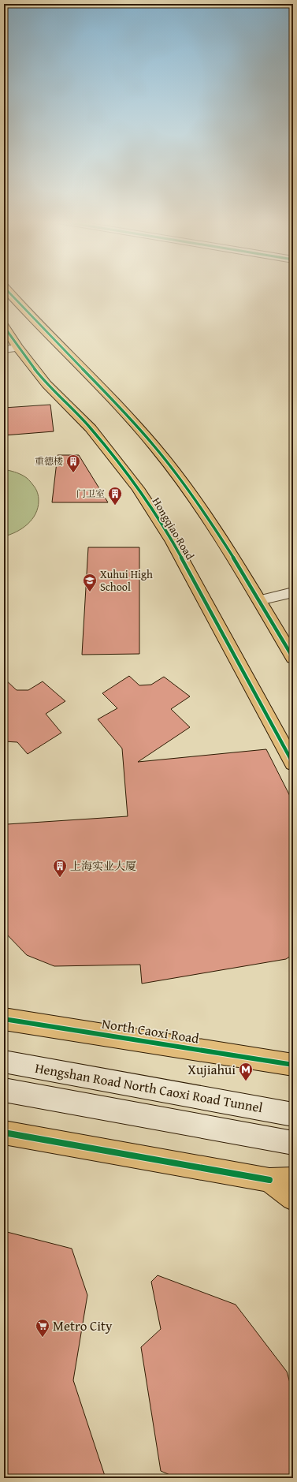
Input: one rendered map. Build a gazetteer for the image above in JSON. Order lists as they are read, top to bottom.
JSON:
{
  "streets": {
    "main road": ["Hongqiao Road", "North Caoxi Road"],
    "street": ["Hengshan Road North Caoxi Road Tunnel"]
  },
  "places": {
    "building": ["重德楼", "门卫室", "上海实业大厦"],
    "school or university": ["Xuhui High School"],
    "metro station": ["Xujiahui"],
    "supermarket": ["Metro City"]
  }
}
